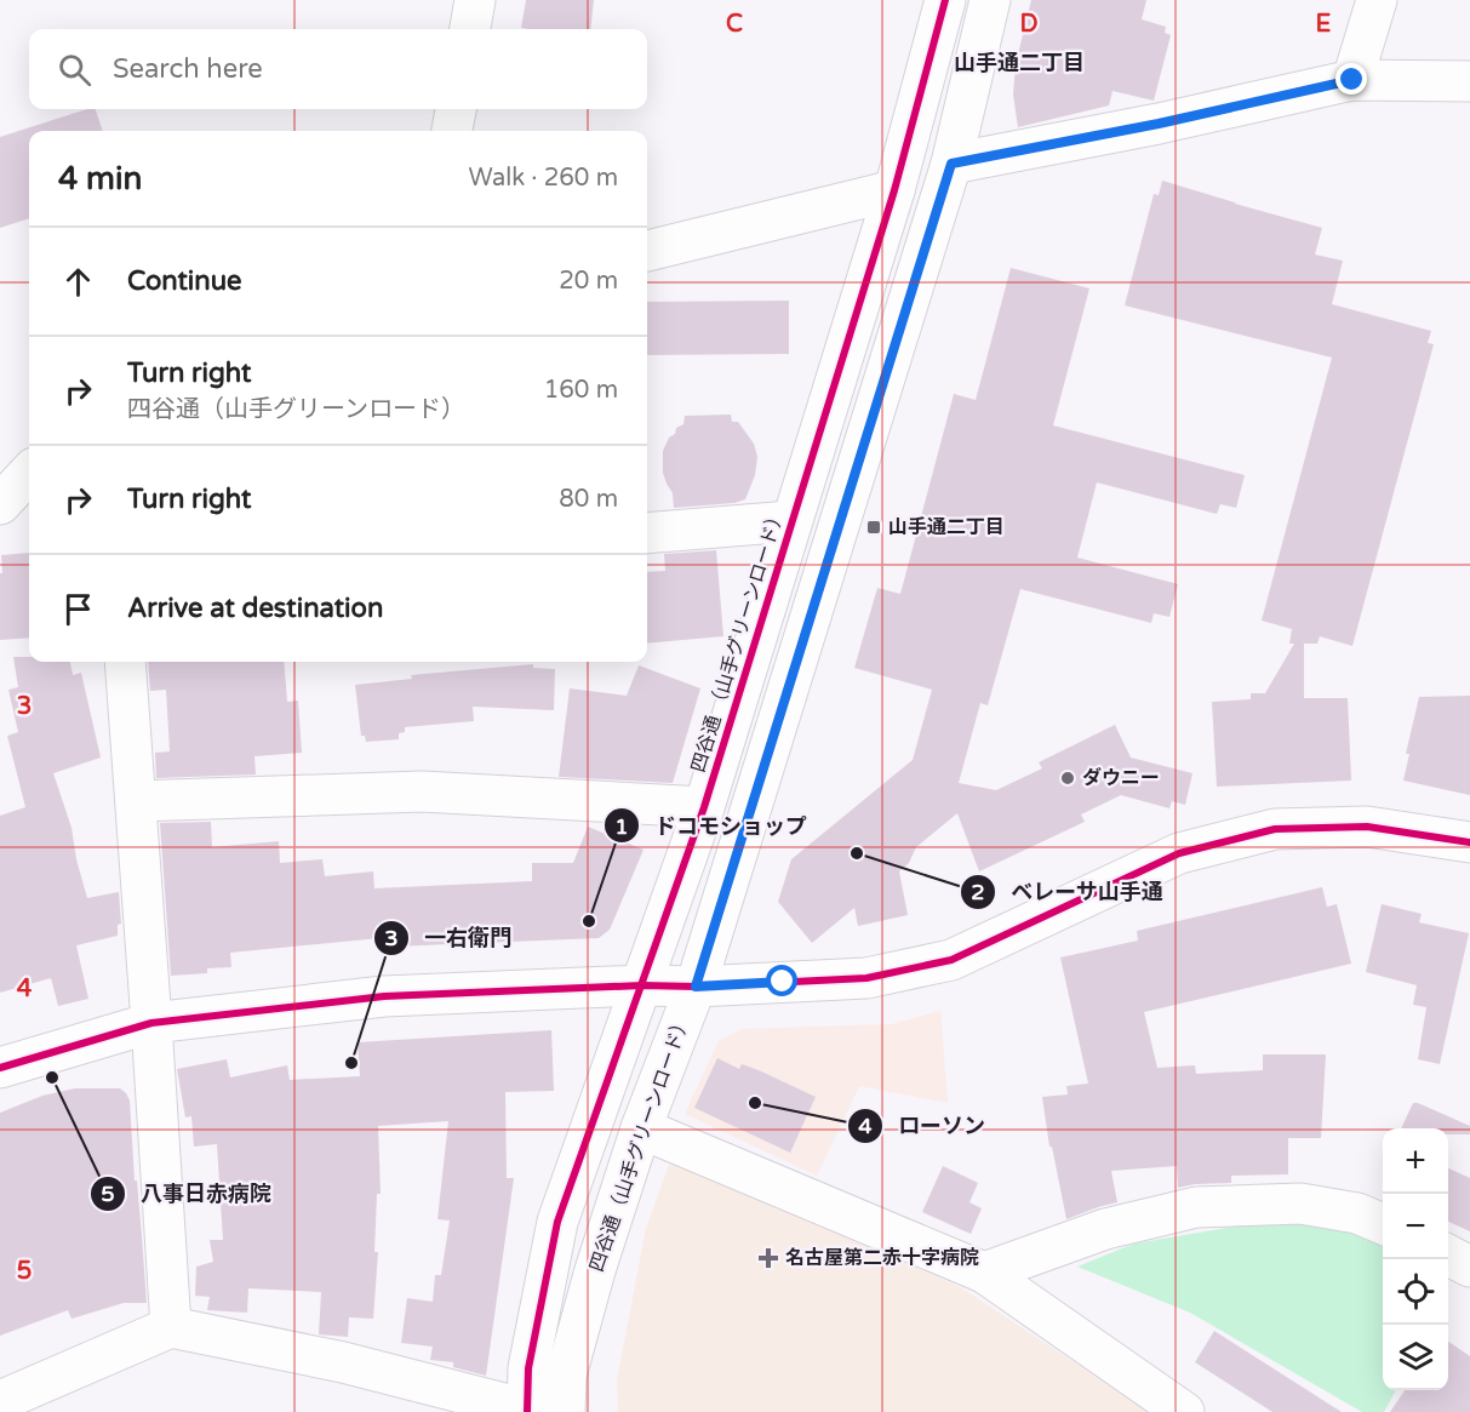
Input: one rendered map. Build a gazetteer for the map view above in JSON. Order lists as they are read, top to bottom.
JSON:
{
  "streets": {
    "street": ["四谷通 （山手グリーンロード）", "四谷通（山手グリーンロード）"]
  },
  "crossings": [
    ["四谷通 （山手グリーンロード）", "四谷通（山手グリーンロード）"]
  ],
  "districts": ["山手通二丁目"],
  "places": {
    "transit": ["山手通二丁目"],
    "other": [
      "ダウニー",
      "ベレーサ山手通",
      "ドコモショップ",
      "一右衛門",
      "八事日赤病院",
      "ローソン"
    ],
    "health": ["名古屋第二赤十字病院"]
  },
  "page": {
    "search": "Search here",
    "heading": ["4 min", "Walk · 260 m"],
    "list": [
      ["Continue", "20 m"],
      ["Turn right", "四谷通（山手グリーンロード）", "160 m"],
      ["Turn right", "80 m"],
      "Arrive at destination"
    ],
    "map_buttons": ["+", "−"]
  },
  "grid": {
    "columns": ["C", "D", "E"],
    "rows": ["3", "4", "5"]
  }
}
